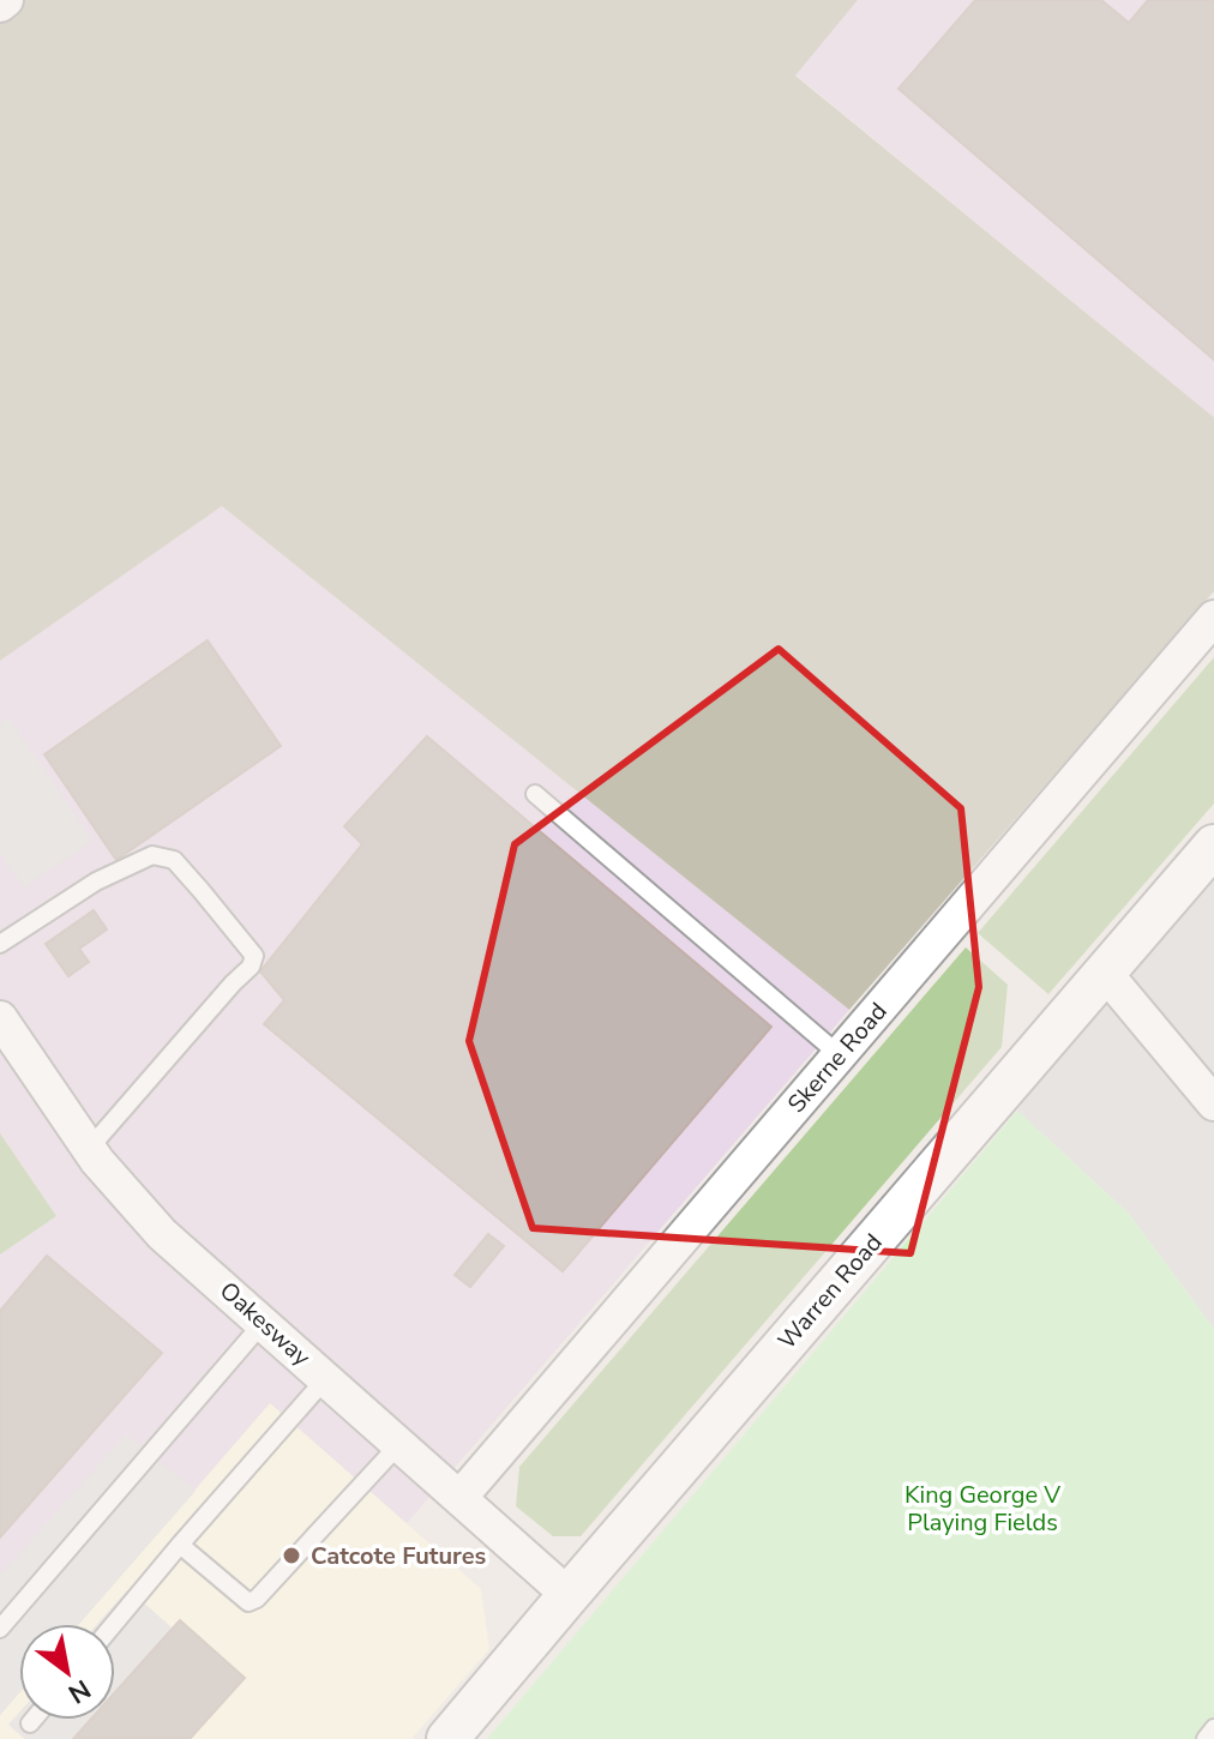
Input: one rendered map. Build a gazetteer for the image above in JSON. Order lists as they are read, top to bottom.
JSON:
{
  "streets": {
    "street": ["Skerne Road", "Warren Road", "Oakesway"]
  },
  "crossings": [
    ["Skerne Road", "Oakesway"],
    ["Warren Road", "Oakesway"]
  ],
  "parks": ["King George V Playing Fields"],
  "places": ["Catcote Futures"],
  "north": "bottom right"
}
